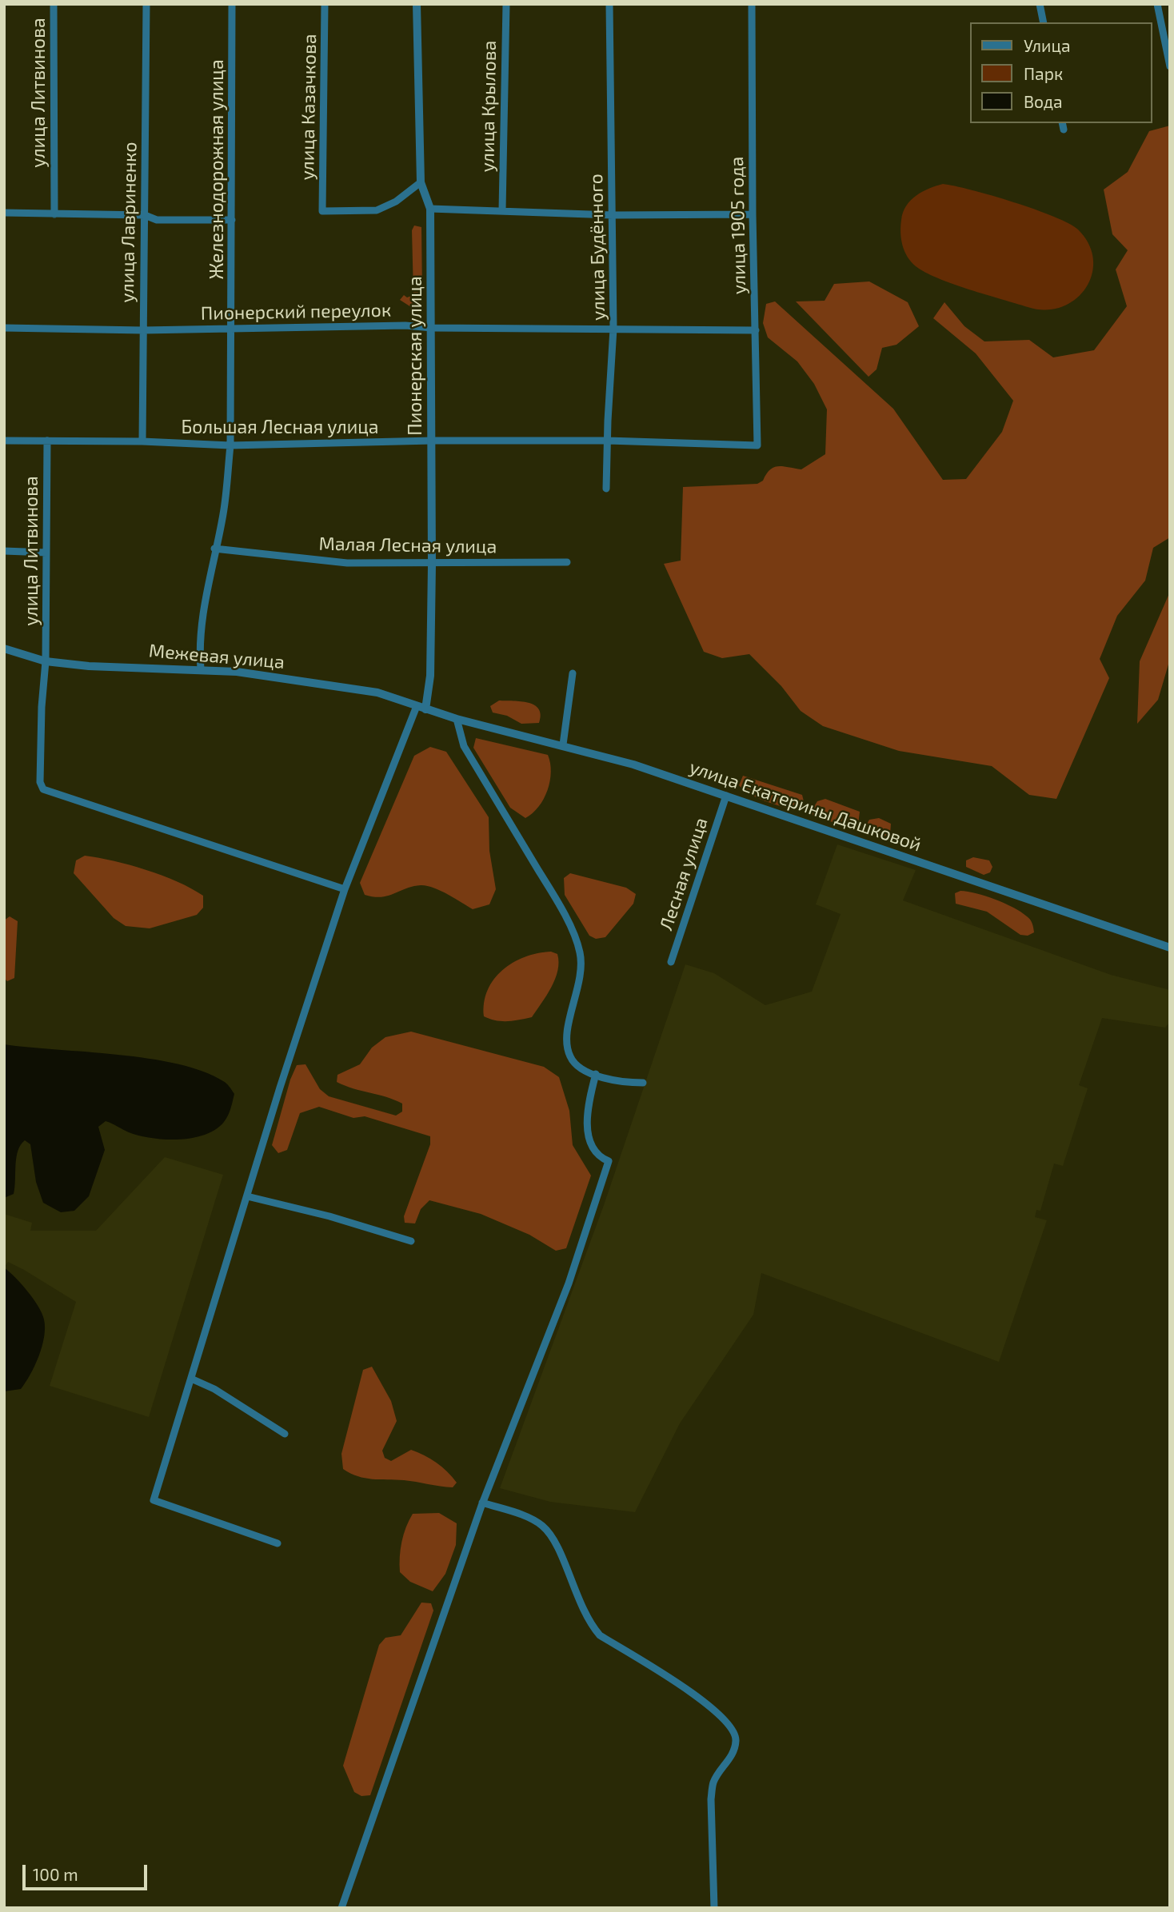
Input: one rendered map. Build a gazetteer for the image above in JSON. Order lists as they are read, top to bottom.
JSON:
{
  "streets": {
    "street": [
      "улица Литвинова",
      "улица Крылова",
      "улица Казачкова",
      "Железнодорожная улица",
      "улица Лавриненко",
      "улица 1905 года",
      "улица Будённого",
      "Пионерский переулок",
      "Пионерская улица",
      "Большая Лесная улица",
      "Малая Лесная улица",
      "Межевая улица",
      "улица Екатерины Дашковой",
      "Лесная улица"
    ]
  },
  "crossings": [
    ["улица Литвинова", "Большая Лесная улица"],
    ["улица Литвинова", "Межевая улица"],
    ["улица Казачкова", "Пионерская улица"],
    ["Железнодорожная улица", "Пионерский переулок"],
    ["Железнодорожная улица", "Большая Лесная улица"],
    ["Железнодорожная улица", "Малая Лесная улица"],
    ["Железнодорожная улица", "Межевая улица"],
    ["улица Лавриненко", "Пионерский переулок"],
    ["улица Лавриненко", "Большая Лесная улица"],
    ["улица 1905 года", "Пионерский переулок"],
    ["улица 1905 года", "Большая Лесная улица"],
    ["улица Будённого", "Пионерский переулок"],
    ["улица Будённого", "Большая Лесная улица"],
    ["Пионерский переулок", "Пионерская улица"],
    ["Пионерская улица", "Большая Лесная улица"],
    ["Пионерская улица", "Малая Лесная улица"],
    ["Пионерская улица", "Межевая улица"],
    ["Пионерская улица", "улица Екатерины Дашковой"],
    ["Межевая улица", "улица Екатерины Дашковой"],
    ["улица Екатерины Дашковой", "Лесная улица"]
  ],
  "legend": ["Улица", "Парк", "Вода"],
  "scale_bar": "100 m"
}
